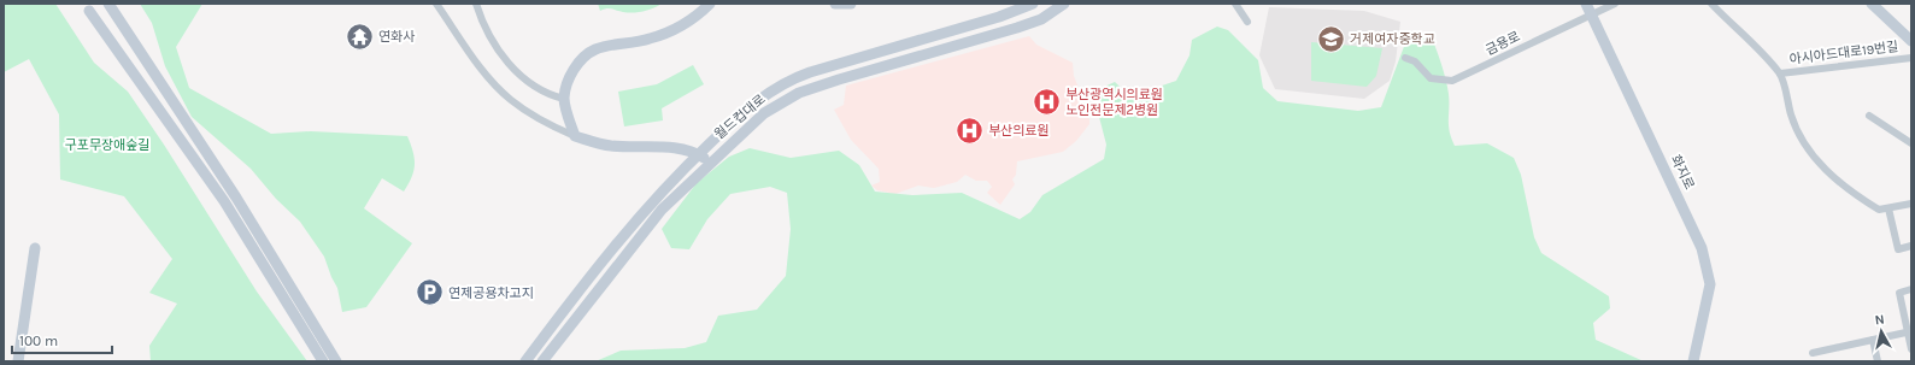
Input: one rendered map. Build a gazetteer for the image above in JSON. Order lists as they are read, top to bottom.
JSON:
{
  "streets": {
    "main road": ["월드컵대로", "화지로"],
    "street": ["금용로", "아시아드대로19번길"]
  },
  "crossings": [
    ["금용로", "화지로"]
  ],
  "parks": ["구포무장애숲길"],
  "places": {
    "temple": ["연화사"],
    "school or university": ["거제여자중학교"],
    "hospital": ["부산광역시의료원 노인전문제2병원", "부산의료원"],
    "parking": ["연제공용차고지"]
  },
  "scale_bar": "100 m",
  "north": "top"
}
